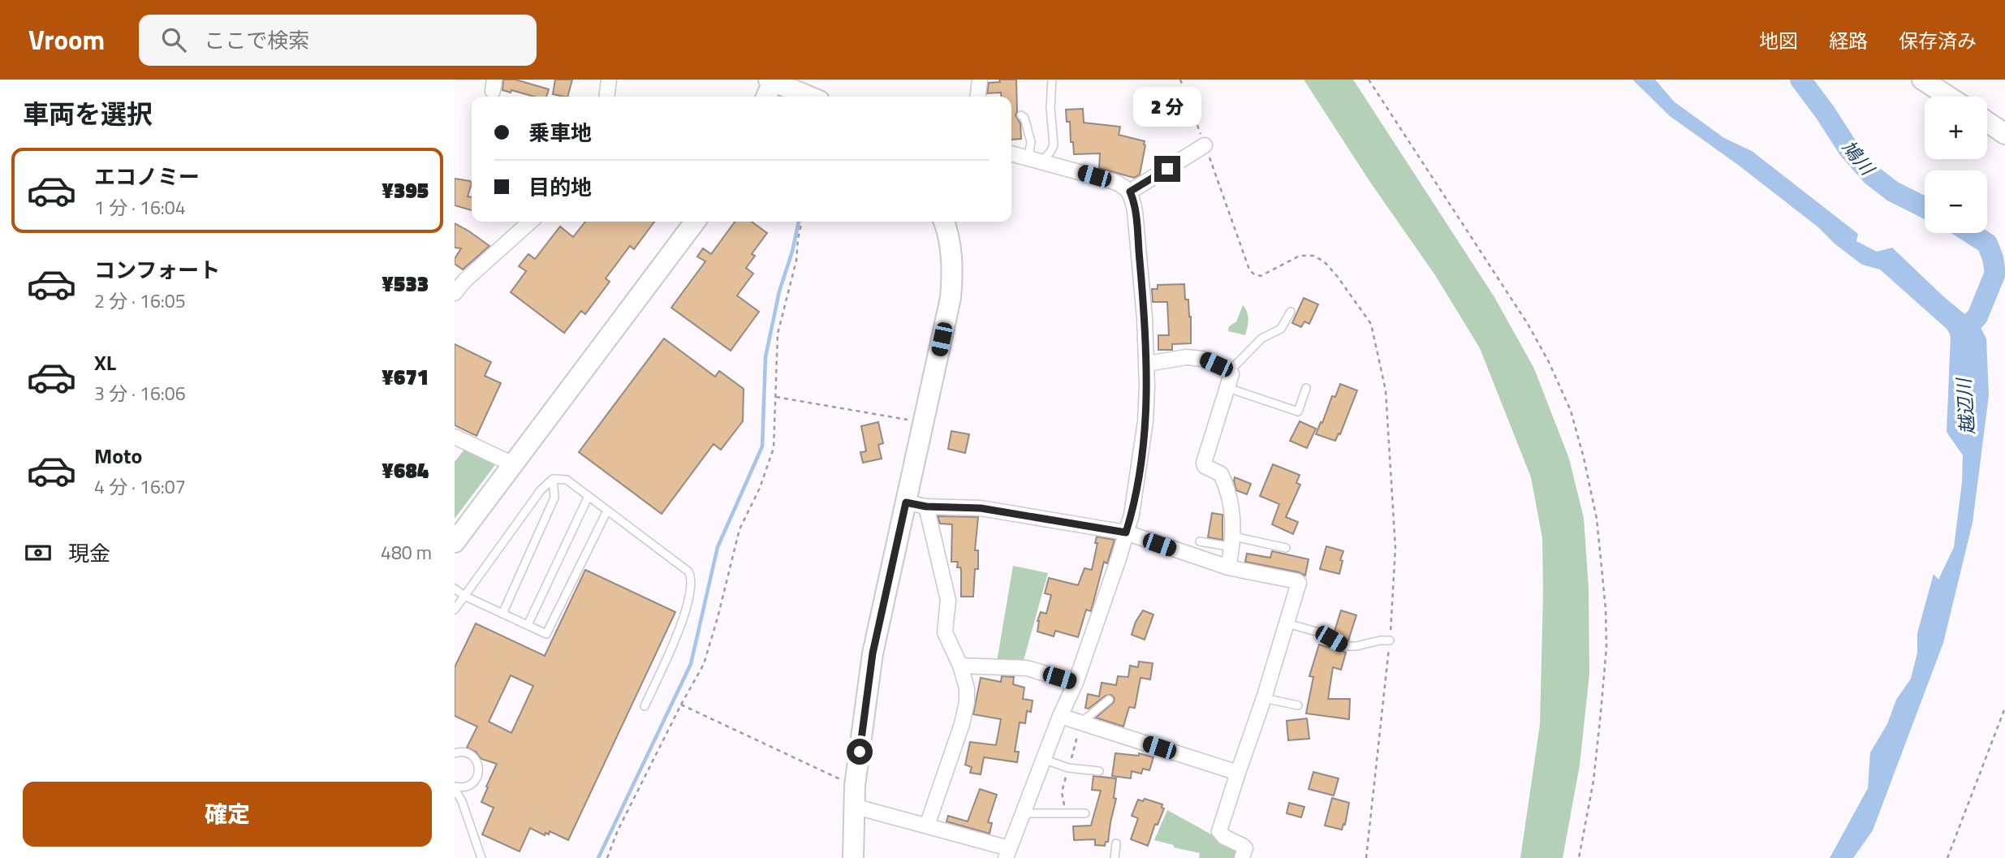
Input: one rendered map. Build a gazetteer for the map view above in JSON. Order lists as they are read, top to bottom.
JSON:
{
  "water": ["鳩川", "越辺川"],
  "page": {
    "header": "Vroom",
    "search": "ここで検索",
    "nav": ["地図", "経路", "保存済み"],
    "heading": "車両を選択",
    "bubble": "2 分",
    "map_buttons": ["+", "−"],
    "banner": ["乗車地", "目的地"],
    "list": [
      {
        "name": "エコノミー",
        "note": "1 分 · 16:04",
        "value": "¥395"
      },
      {
        "name": "コンフォート",
        "note": "2 分 · 16:05",
        "value": "¥533"
      },
      {
        "name": "XL",
        "note": "3 分 · 16:06",
        "value": "¥671"
      },
      {
        "name": "Moto",
        "note": "4 分 · 16:07",
        "value": "¥684"
      }
    ],
    "pay": ["現金", "480 m"],
    "buttons": "確定"
  }
}
